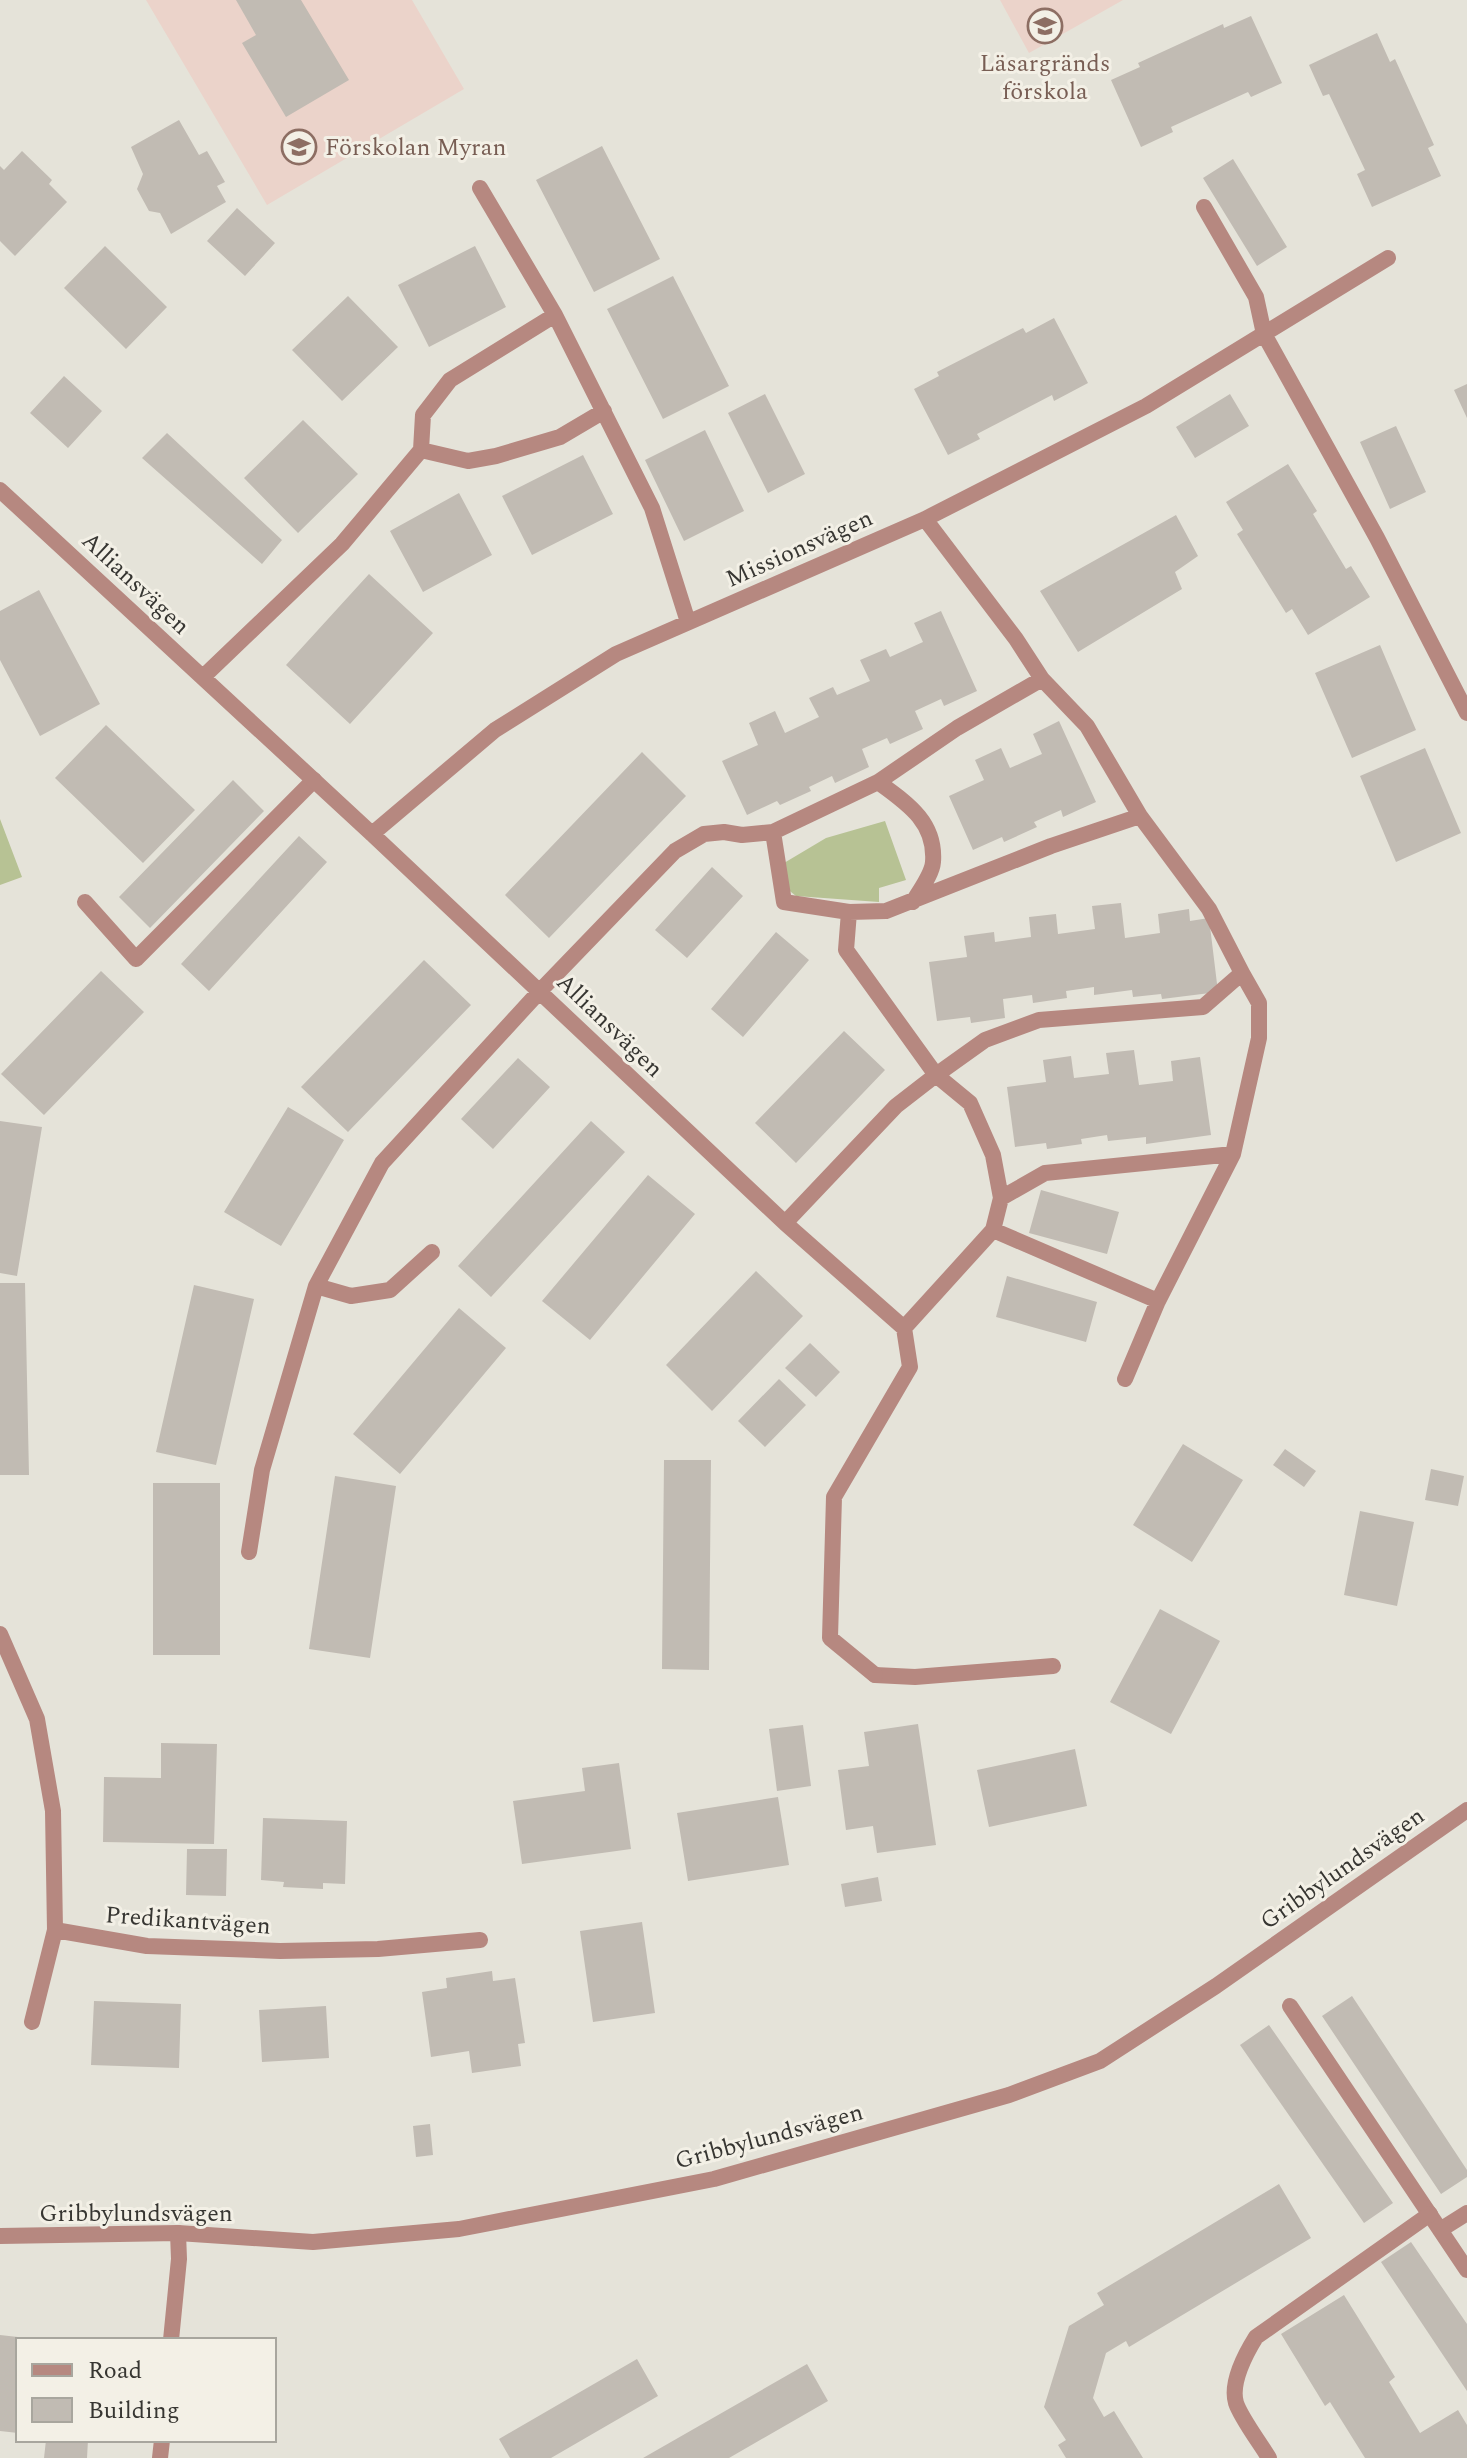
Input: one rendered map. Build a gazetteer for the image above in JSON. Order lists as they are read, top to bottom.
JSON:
{
  "streets": {
    "street": [
      "Missionsvägen",
      "Alliansvägen",
      "Gribbylundsvägen",
      "Predikantvägen"
    ]
  },
  "crossings": [
    ["Missionsvägen", "Alliansvägen"]
  ],
  "places": {
    "school or university": ["Läsargränds förskola", "Förskolan Myran"]
  },
  "legend": ["Road", "Building"]
}
